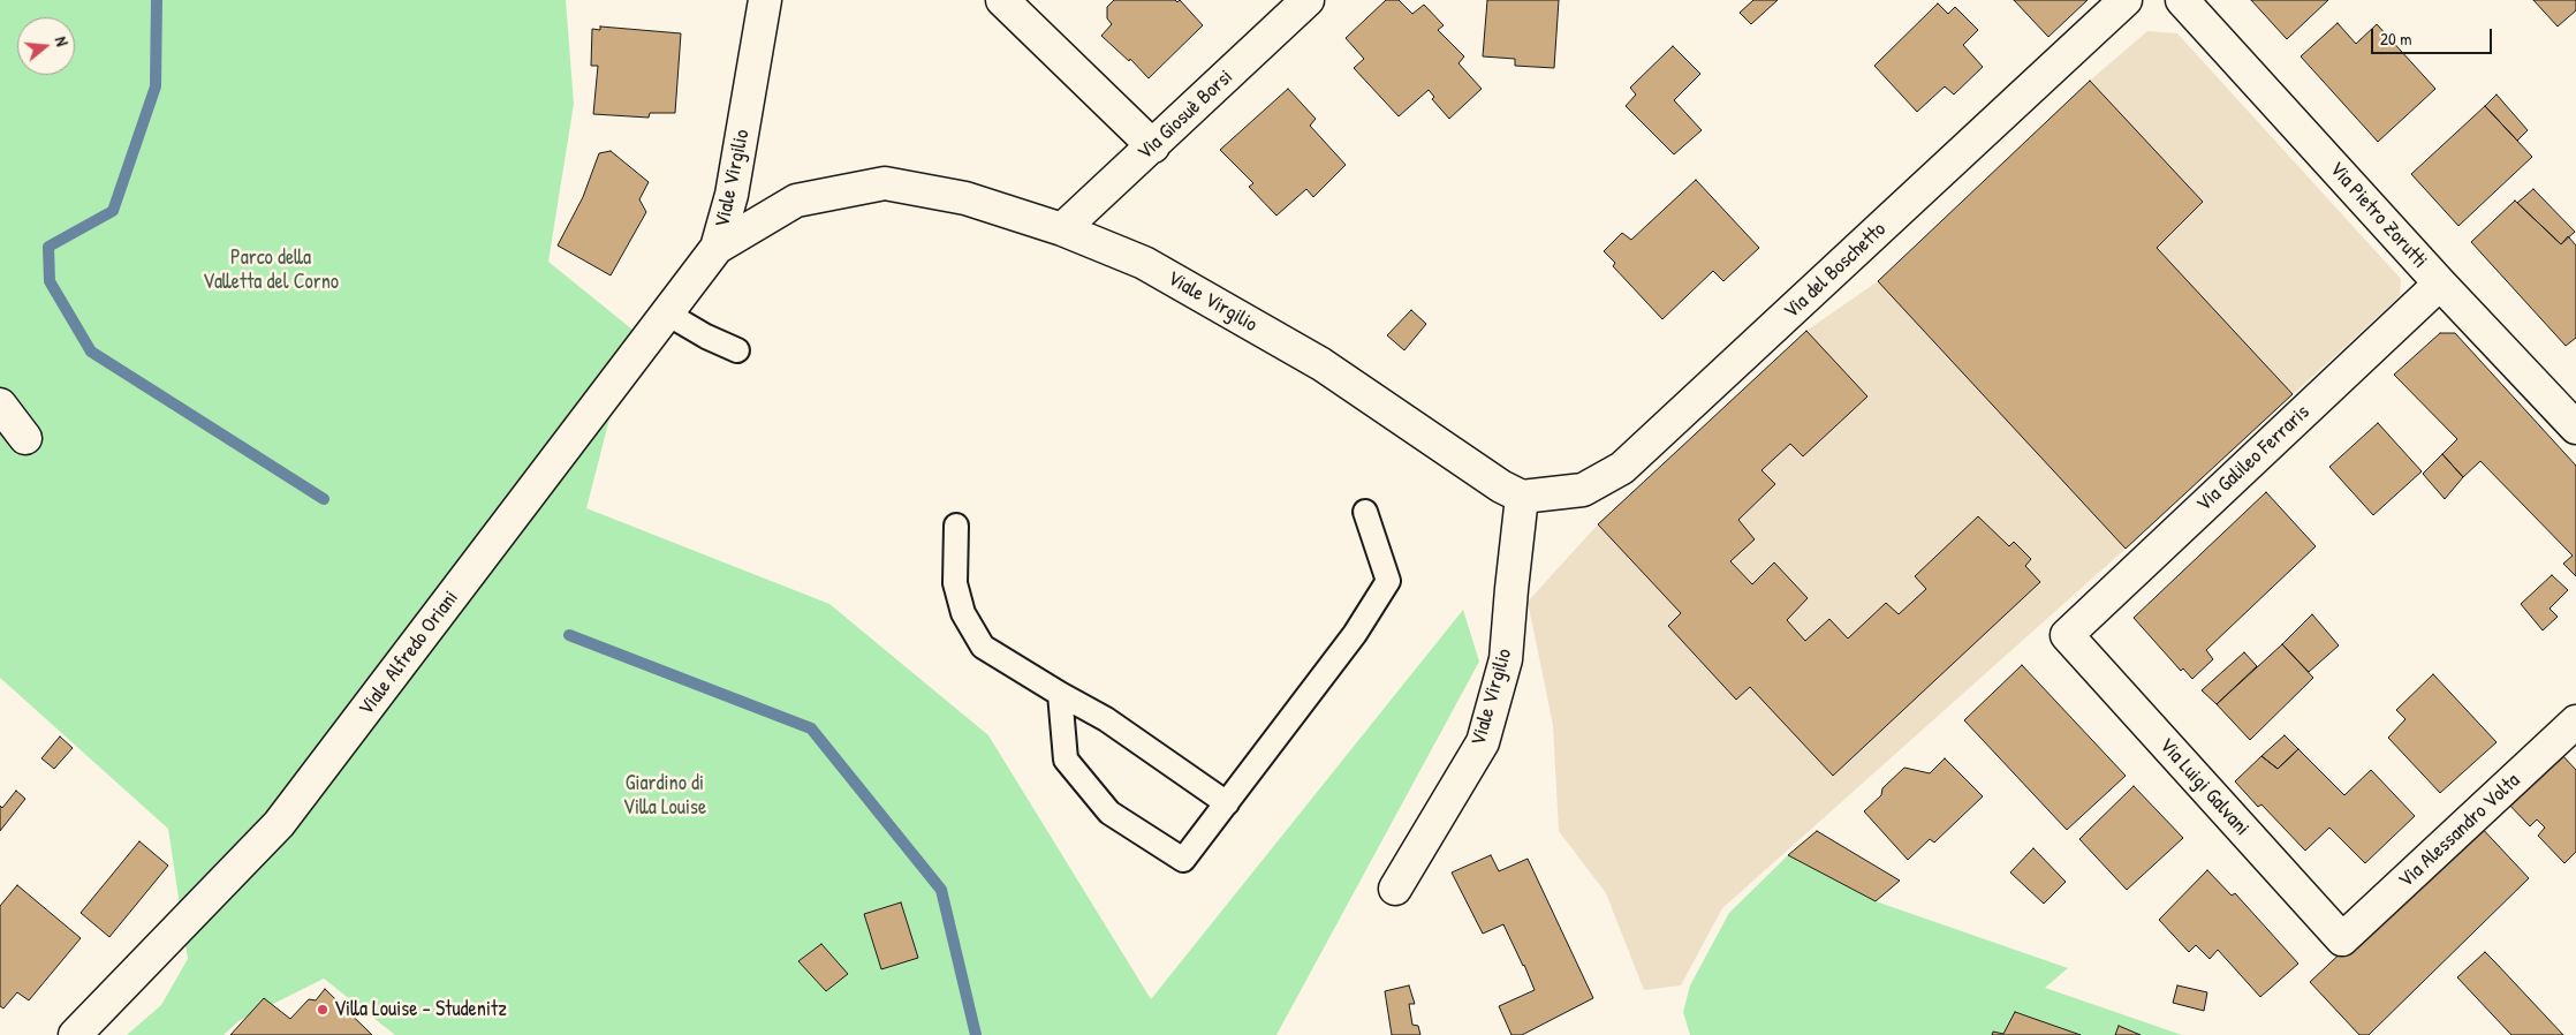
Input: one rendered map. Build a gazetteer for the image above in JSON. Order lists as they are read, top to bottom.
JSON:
{
  "streets": {
    "street": [
      "Via Giosuè Borsi",
      "Viale Virgilio",
      "Via Pietro Zorutti",
      "Via del Boschetto",
      "Via Galileo Ferraris",
      "Viale Alfredo Oriani",
      "Via Luigi Galvani",
      "Via Alessandro Volta"
    ]
  },
  "crossings": [
    ["Via Giosuè Borsi", "Viale Virgilio"],
    ["Viale Virgilio", "Via del Boschetto"],
    ["Viale Virgilio", "Viale Alfredo Oriani"],
    ["Via Pietro Zorutti", "Via Galileo Ferraris"],
    ["Via Galileo Ferraris", "Via Luigi Galvani"],
    ["Via Luigi Galvani", "Via Alessandro Volta"]
  ],
  "parks": ["Parco della Valletta del Corno", "Giardino di Villa Louise"],
  "places": ["Villa Louise - Studenitz"],
  "scale_bar": "20 m",
  "north": "right"
}
